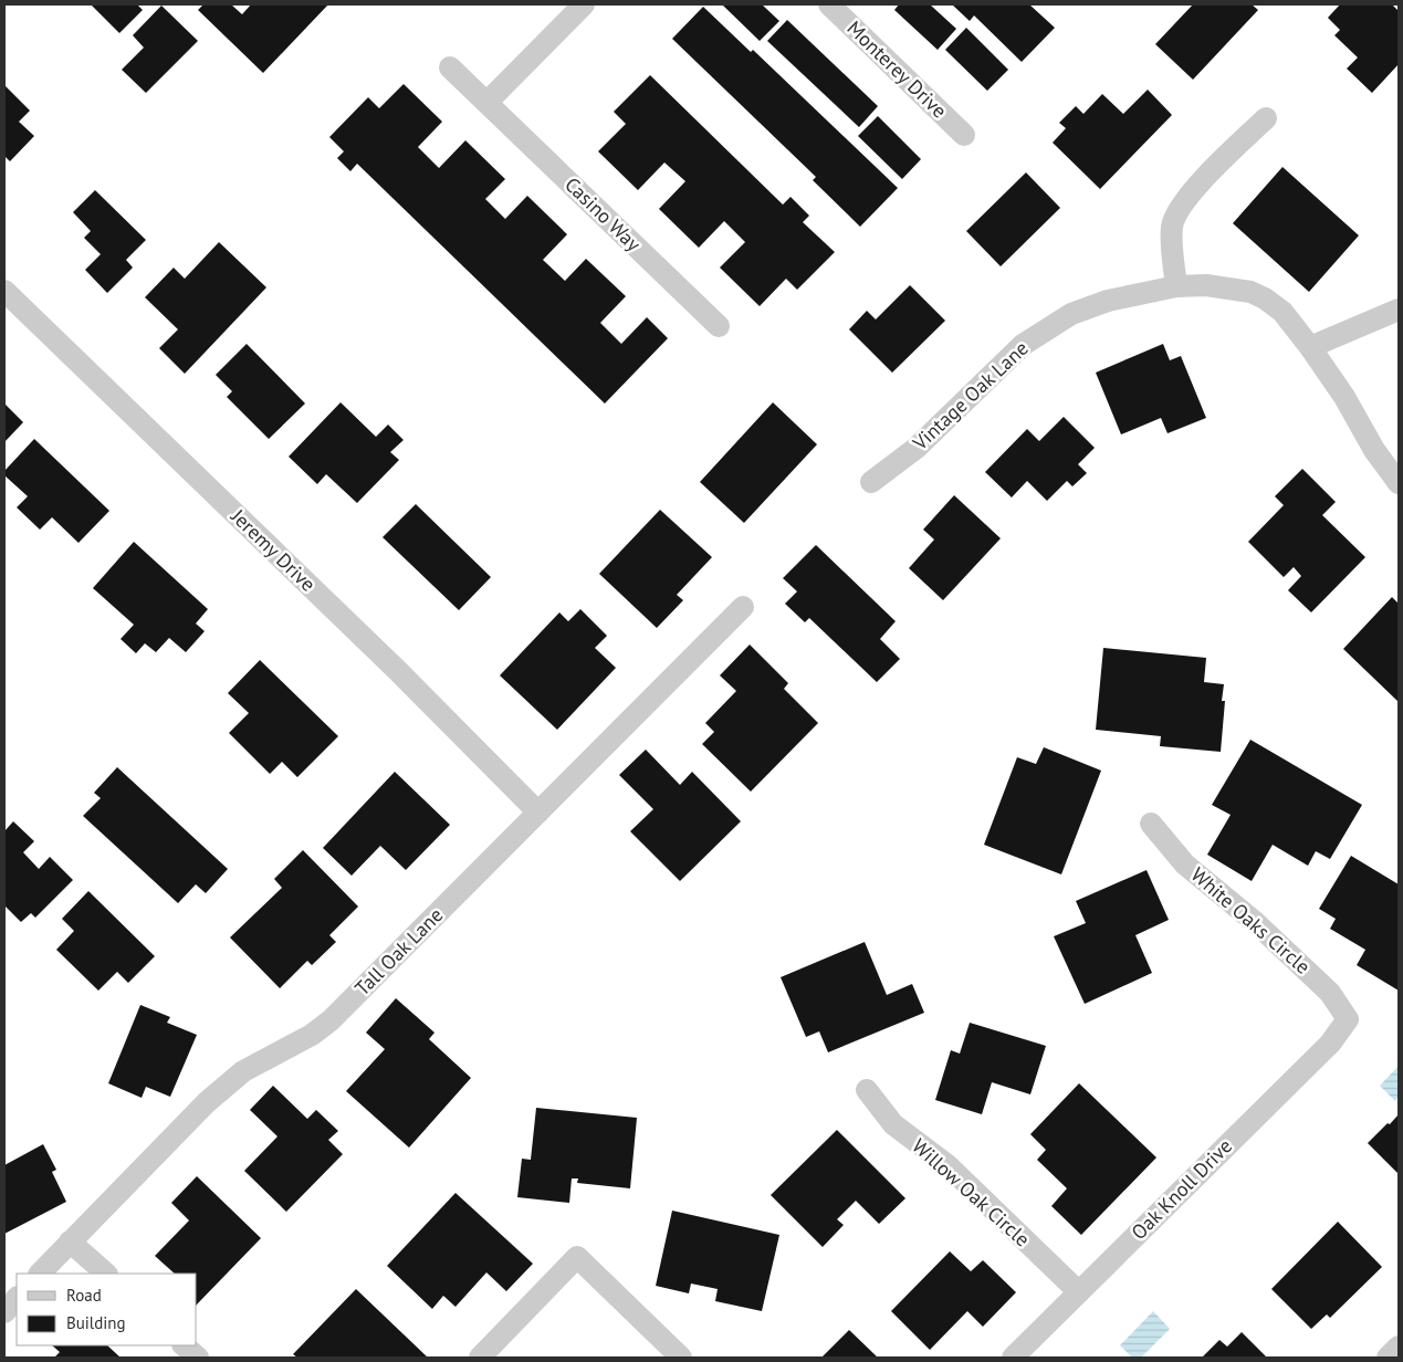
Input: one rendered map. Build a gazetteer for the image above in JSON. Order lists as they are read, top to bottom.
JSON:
{
  "streets": {
    "street": [
      "Monterey Drive",
      "Casino Way",
      "Vintage Oak Lane",
      "Jeremy Drive",
      "White Oaks Circle",
      "Tall Oak Lane",
      "Oak Knoll Drive",
      "Willow Oak Circle"
    ]
  },
  "crossings": [
    ["Jeremy Drive", "Tall Oak Lane"],
    ["White Oaks Circle", "Oak Knoll Drive"],
    ["Oak Knoll Drive", "Willow Oak Circle"]
  ],
  "legend": ["Road", "Building"]
}
